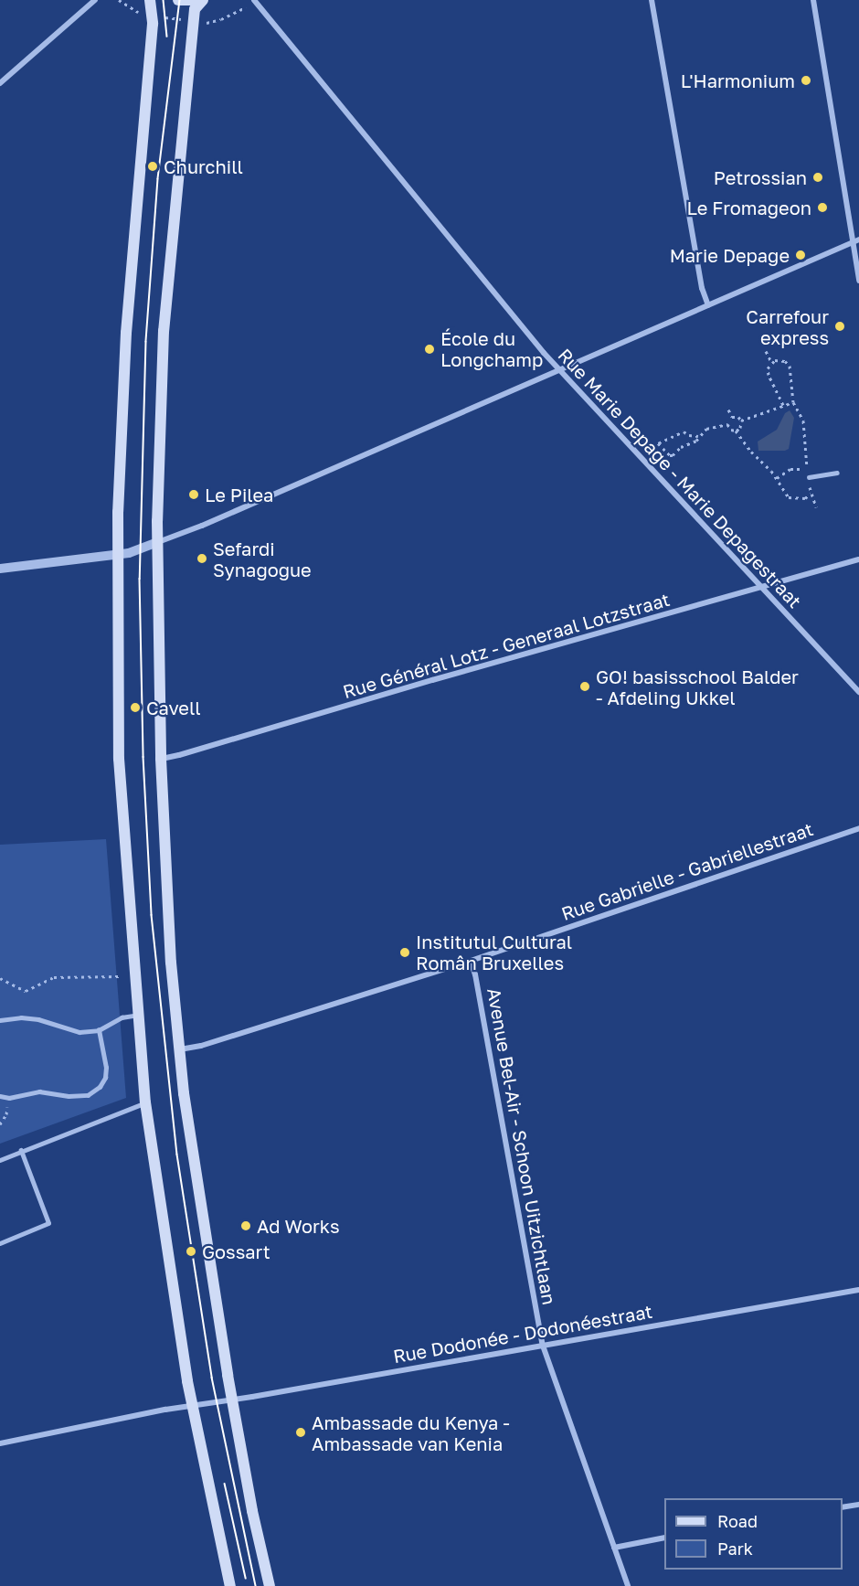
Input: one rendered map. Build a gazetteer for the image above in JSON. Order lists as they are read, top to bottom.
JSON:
{
  "streets": {
    "street": [
      "Rue Marie Depage - Marie Depagestraat",
      "Rue Général Lotz - Generaal Lotzstraat",
      "Rue Gabrielle - Gabriellestraat",
      "Avenue Bel-Air - Schoon Uitzichtlaan",
      "Rue Dodonée - Dodonéestraat"
    ]
  },
  "crossings": [
    ["Rue Marie Depage - Marie Depagestraat", "Rue Général Lotz - Generaal Lotzstraat"],
    ["Rue Gabrielle - Gabriellestraat", "Avenue Bel-Air - Schoon Uitzichtlaan"],
    ["Avenue Bel-Air - Schoon Uitzichtlaan", "Rue Dodonée - Dodonéestraat"]
  ],
  "places": [
    "L'Harmonium",
    "Churchill",
    "Petrossian",
    "Le Fromageon",
    "Marie Depage",
    "Carrefour express",
    "École du Longchamp",
    "Le Pilea",
    "Sefardi Synagogue",
    "GO! basisschool Balder - Afdeling Ukkel",
    "Cavell",
    "Institutul Cultural Român Bruxelles",
    "Ad Works",
    "Gossart",
    "Ambassade du Kenya - Ambassade van Kenia"
  ],
  "legend": ["Road", "Park"]
}
